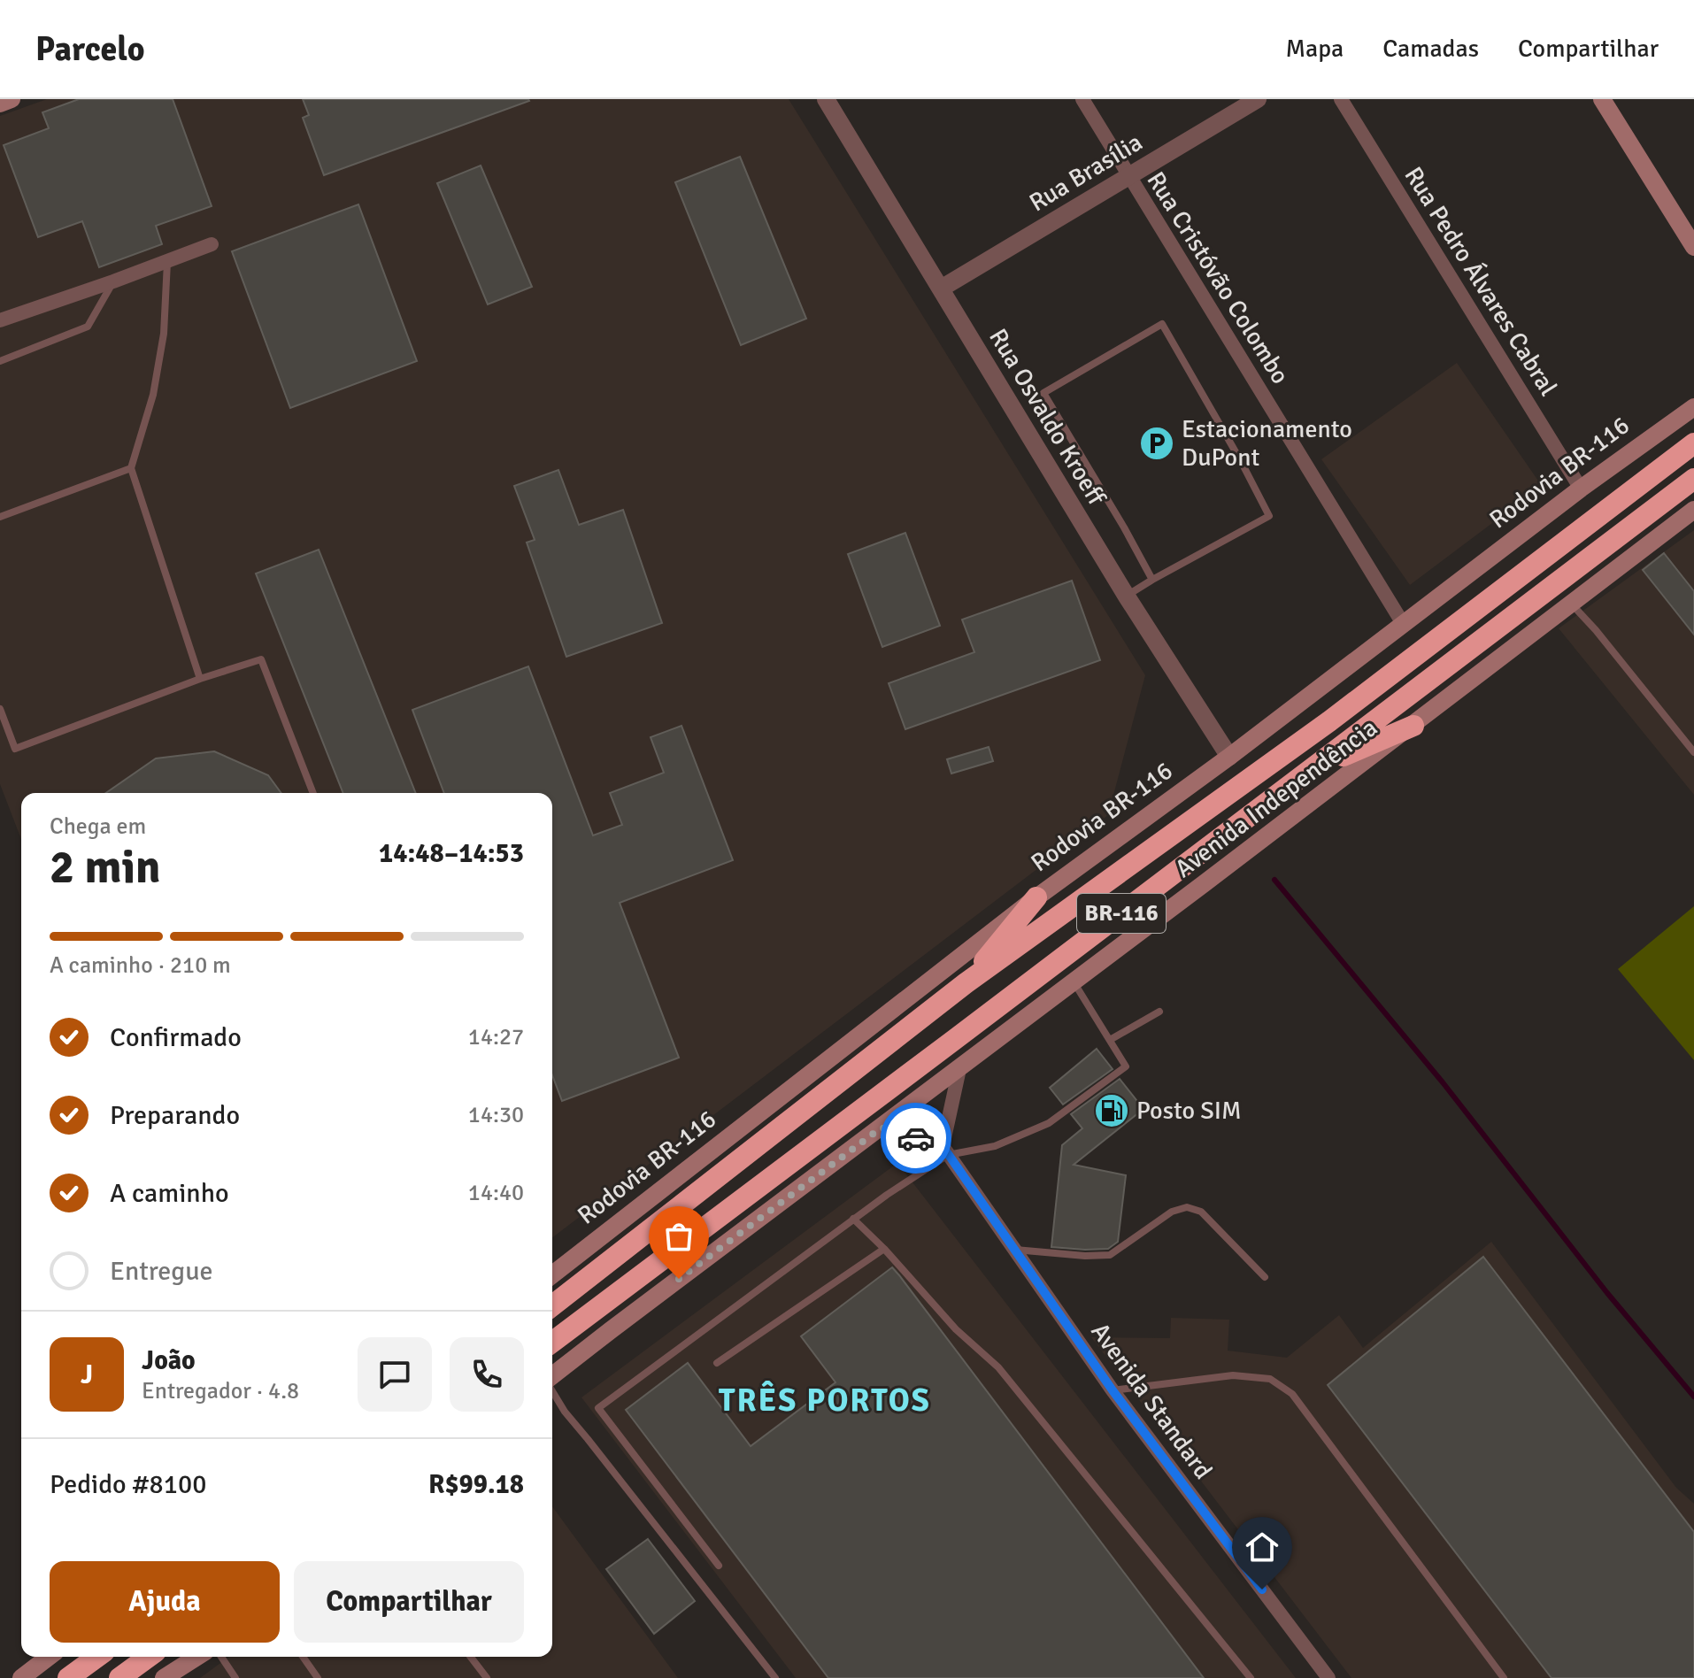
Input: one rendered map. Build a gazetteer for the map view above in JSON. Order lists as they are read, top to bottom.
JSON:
{
  "streets": {
    "highway": ["Rodovia BR-116", "BR-116"],
    "main road": ["Avenida Independência"],
    "street": [
      "Rua Brasília",
      "Rua Cristóvão Colombo",
      "Rua Pedro Álvares Cabral",
      "Rua Osvaldo Kroeff",
      "Avenida Standard"
    ]
  },
  "crossings": [
    ["Rua Brasília", "Rua Cristóvão Colombo"],
    ["Rua Brasília", "Rua Osvaldo Kroeff"],
    ["Rua Cristóvão Colombo", "Rodovia BR-116"],
    ["Rua Pedro Álvares Cabral", "Rodovia BR-116"],
    ["Rua Osvaldo Kroeff", "Rodovia BR-116"]
  ],
  "districts": ["TRÊS PORTOS"],
  "places": {
    "parking": ["Estacionamento DuPont"],
    "fuel station": ["Posto SIM"]
  },
  "page": {
    "header": "Parcelo",
    "nav": ["Mapa", "Camadas", "Compartilhar"],
    "heading": ["2 min", "Chega em", "14:48–14:53"],
    "panel": [
      "João",
      "Entregador · 4.8",
      "Pedido #8100",
      "R$99.18"
    ],
    "bar": "A caminho · 210 m",
    "list": [
      ["Confirmado", "14:27"],
      ["Preparando", "14:30"],
      ["A caminho", "14:40"],
      "Entregue"
    ],
    "round": "J",
    "buttons": ["Ajuda", "Compartilhar"]
  }
}
